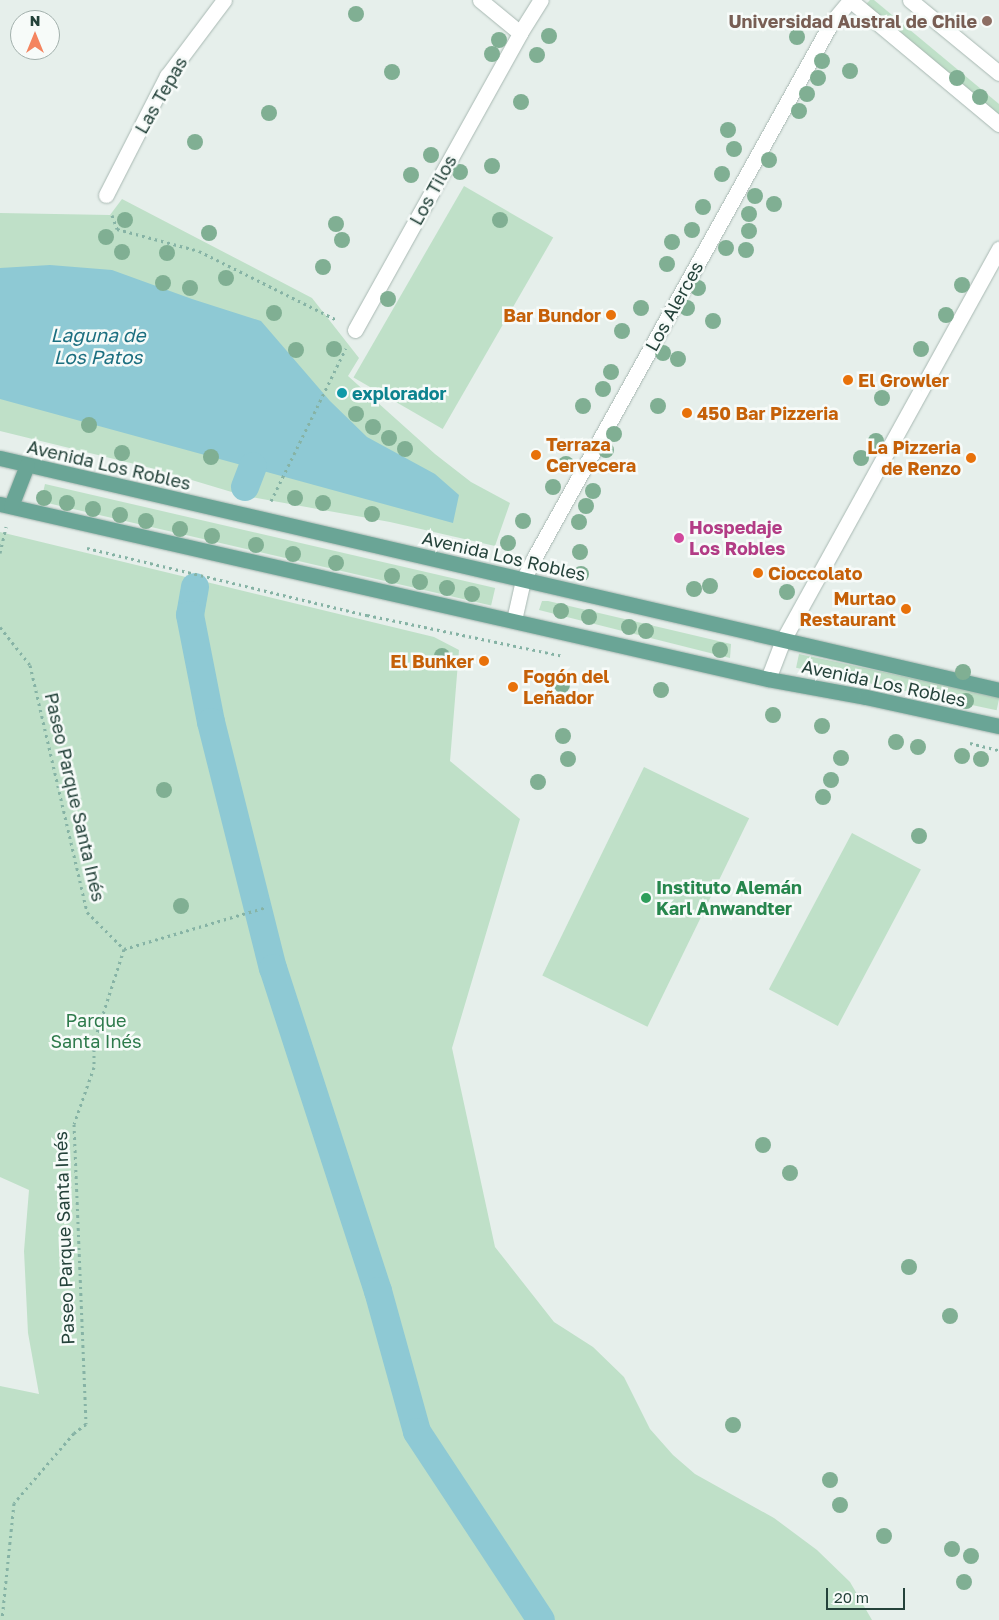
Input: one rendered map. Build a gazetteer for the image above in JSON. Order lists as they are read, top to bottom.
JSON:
{
  "streets": {
    "main road": ["Avenida Los Robles"],
    "street": ["Las Tepas", "Los Tilos", "Los Alerces"],
    "path": ["Paseo Parque Santa Inés"]
  },
  "crossings": [
    ["Los Alerces", "Avenida Los Robles"]
  ],
  "water": ["Laguna de Los Patos"],
  "parks": ["Parque Santa Inés"],
  "places": [
    "Universidad Austral de Chile",
    "Bar Bundor",
    "El Growler",
    "explorador",
    "450 Bar Pizzeria",
    "Terraza Cervecera",
    "La Pizzeria de Renzo",
    "Hospedaje Los Robles",
    "Cioccolato",
    "Murtao Restaurant",
    "El Bunker",
    "Fogón del Leñador",
    "Instituto Alemán Karl Anwandter"
  ],
  "scale_bar": "20 m",
  "north": "top"
}
